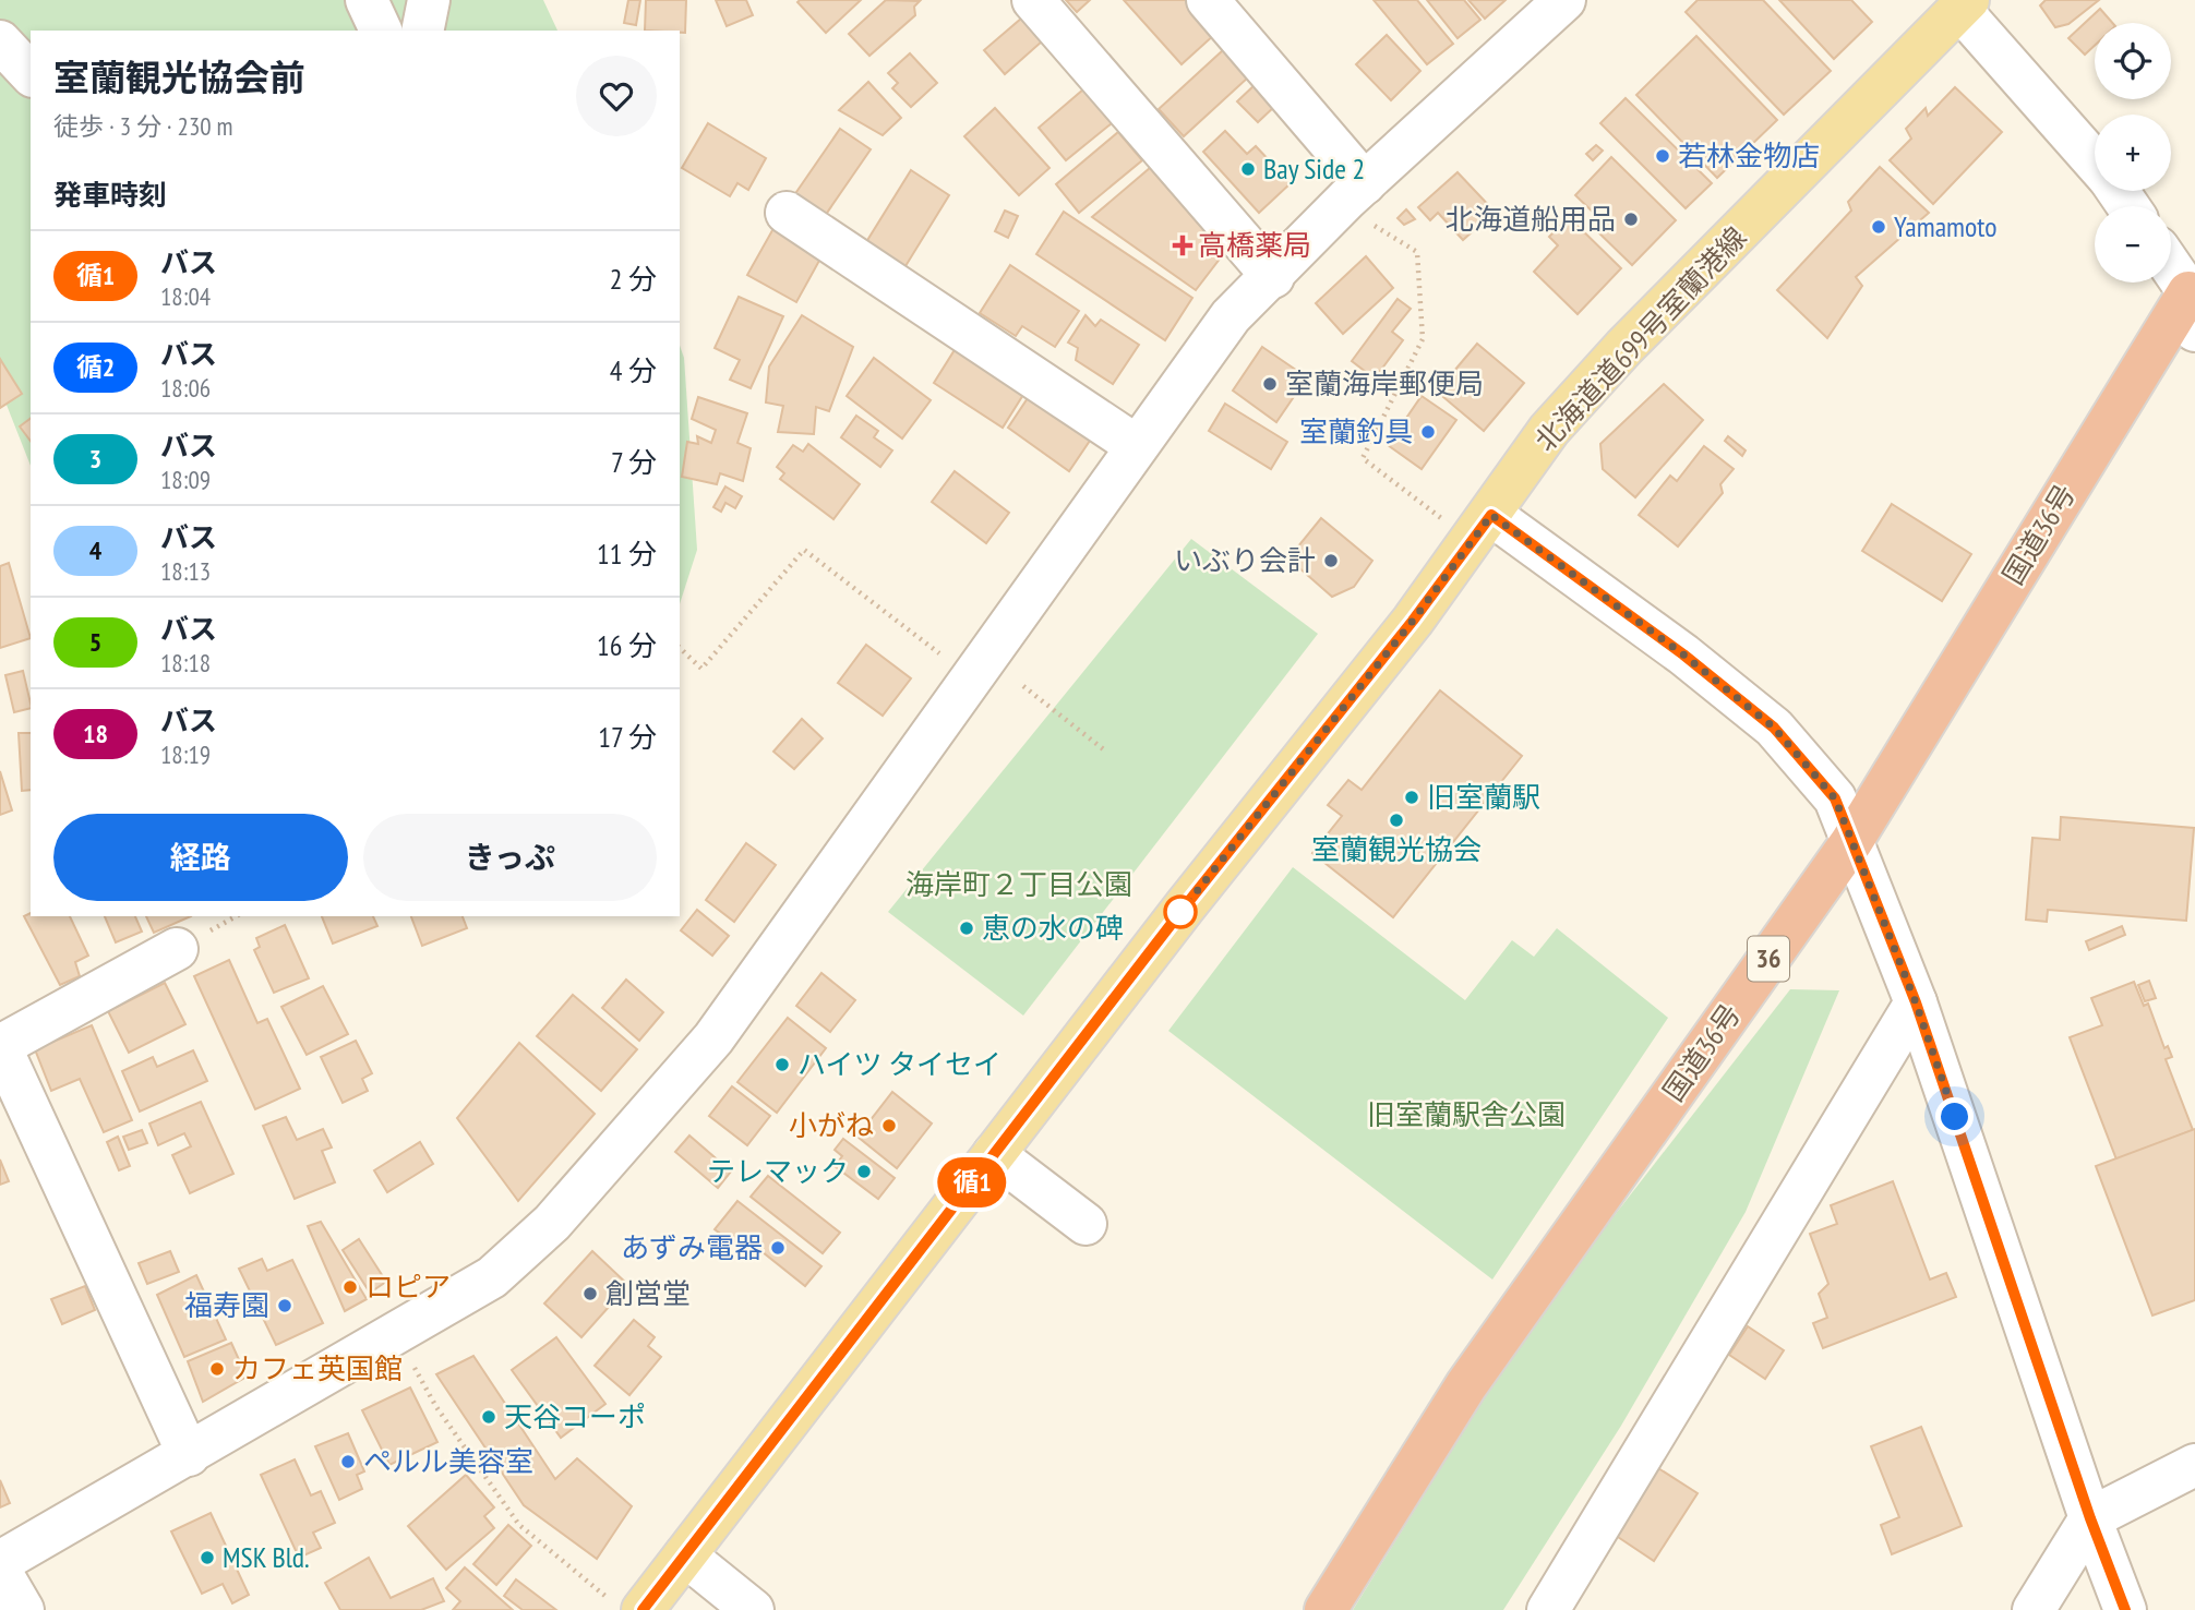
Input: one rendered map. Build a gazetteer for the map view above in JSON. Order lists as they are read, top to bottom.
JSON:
{
  "streets": {
    "highway": ["国道36号", "36"],
    "main road": ["北海道道699号室蘭港線"]
  },
  "parks": ["海岸町２丁目公園", "旧室蘭駅舎公園"],
  "places": {
    "other": [
      "若林金物店",
      "Bay Side 2",
      "北海道船用品",
      "Yamamoto",
      "室蘭海岸郵便局",
      "室蘭釣具",
      "いぶり会計",
      "旧室蘭駅",
      "室蘭観光協会",
      "恵の水の碑",
      "ハイツ タイセイ",
      "小がね",
      "テレマック",
      "あずみ電器",
      "ロピア",
      "創営堂",
      "福寿園",
      "カフェ英国館",
      "天谷コーポ",
      "ペルル美容室",
      "MSK Bld."
    ],
    "health": ["高橋薬局"]
  },
  "lines": ["bus line 循1"],
  "page": {
    "on_map": "循1",
    "map_buttons": ["+", "−"],
    "heading": [
      ["室蘭観光協会前", "徒歩 · 3 分 · 230 m"],
      "発車時刻"
    ],
    "list": [
      {
        "mark": "循1",
        "name": "バス",
        "note": "18:04",
        "value": "2 分"
      },
      {
        "mark": "循2",
        "name": "バス",
        "note": "18:06",
        "value": "4 分"
      },
      {
        "mark": "3",
        "name": "バス",
        "note": "18:09",
        "value": "7 分"
      },
      {
        "mark": "4",
        "name": "バス",
        "note": "18:13",
        "value": "11 分"
      },
      {
        "mark": "5",
        "name": "バス",
        "note": "18:18",
        "value": "16 分"
      },
      {
        "mark": "18",
        "name": "バス",
        "note": "18:19",
        "value": "17 分"
      }
    ],
    "buttons": ["経路", "きっぷ"]
  }
}
